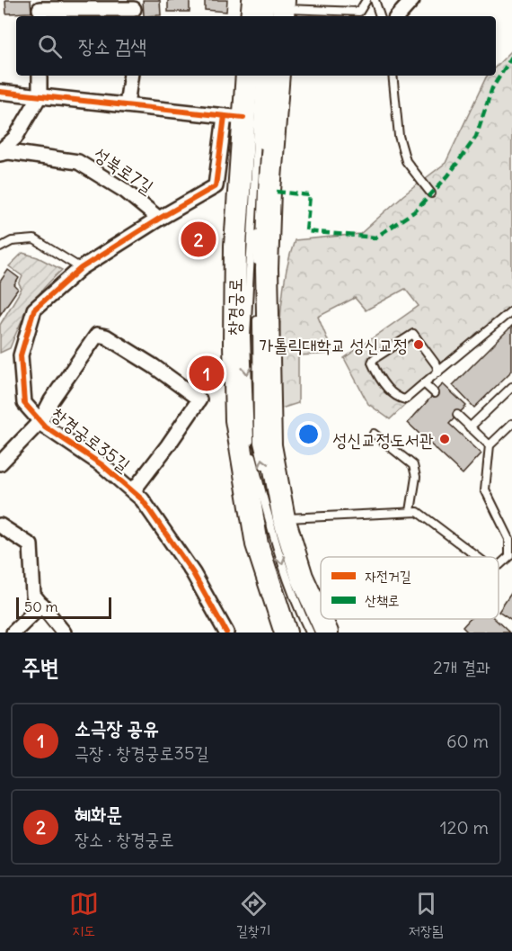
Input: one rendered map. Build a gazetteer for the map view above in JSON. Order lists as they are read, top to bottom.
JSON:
{
  "streets": {
    "main road": ["창경궁로"],
    "street": ["성북로7길", "창경궁로35길"]
  },
  "crossings": [
    ["성북로7길", "창경궁로35길"],
    ["창경궁로", "창경궁로35길"]
  ],
  "places": ["가톨릭대학교 성신교정", "성신교정도서관"],
  "legend": ["자전거길", "산책로"],
  "scale_bar": "50 m",
  "page": {
    "search": "장소 검색",
    "pins": ["2", "1"],
    "scale": "50 m",
    "heading": ["주변", "2개 결과"],
    "list": [
      {
        "mark": "1",
        "name": "소극장 공유",
        "note": "극장 · 창경궁로35길",
        "value": "60 m"
      },
      {
        "mark": "2",
        "name": "혜화문",
        "note": "장소 · 창경궁로",
        "value": "120 m"
      }
    ],
    "nav": ["지도", "길찾기", "저장됨"]
  }
}
